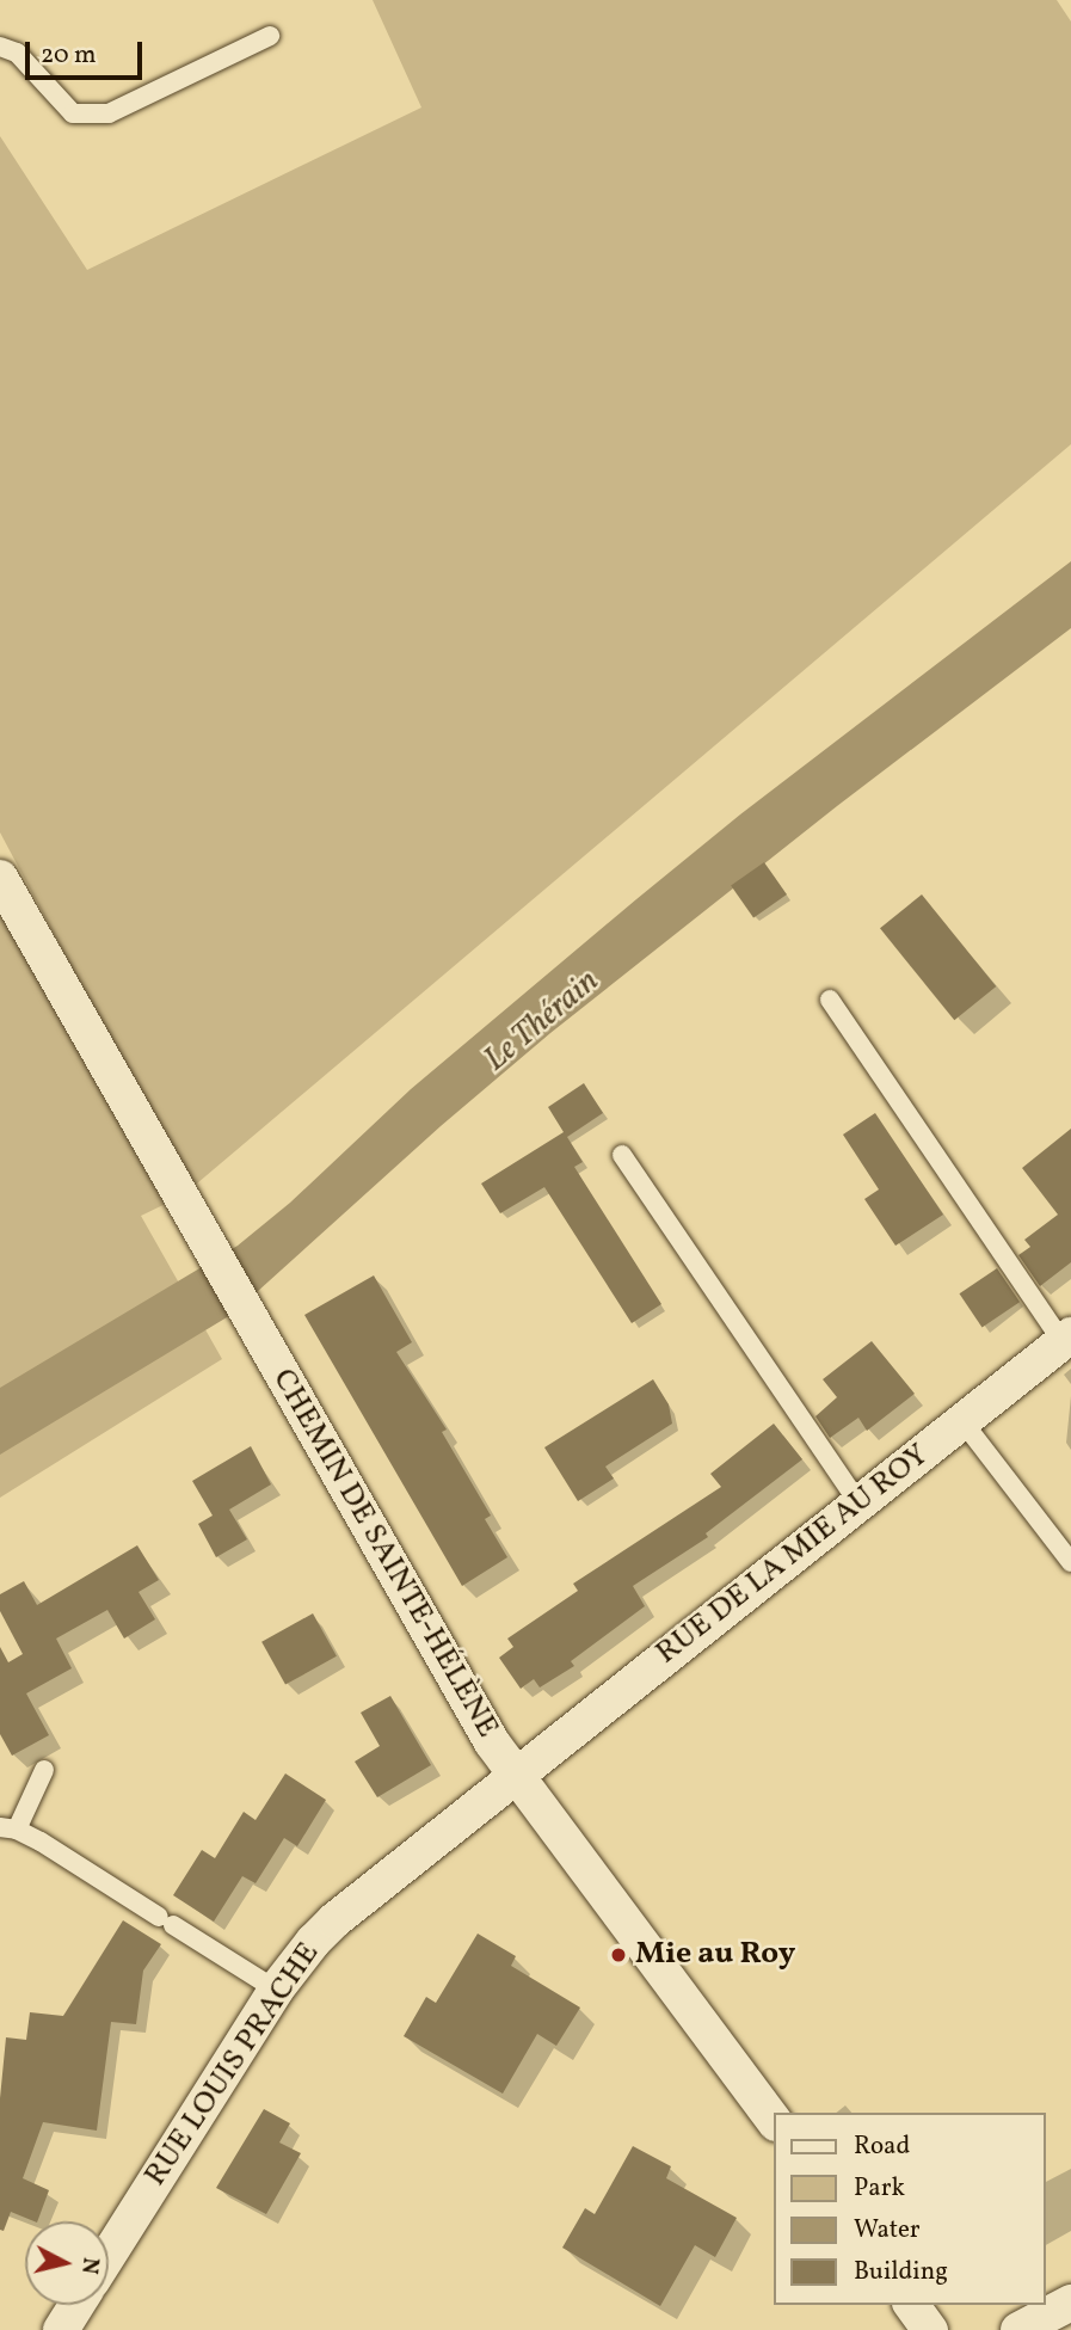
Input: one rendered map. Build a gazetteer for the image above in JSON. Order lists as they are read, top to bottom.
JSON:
{
  "streets": {
    "street": ["CHEMIN DE SAINTE-HÉLÈNE", "RUE DE LA MIE AU ROY", "RUE LOUIS PRACHE"]
  },
  "crossings": [
    ["CHEMIN DE SAINTE-HÉLÈNE", "RUE DE LA MIE AU ROY"],
    ["CHEMIN DE SAINTE-HÉLÈNE", "RUE LOUIS PRACHE"],
    ["RUE DE LA MIE AU ROY", "RUE LOUIS PRACHE"]
  ],
  "water": ["Le Thérain"],
  "places": ["Mie au Roy"],
  "legend": [
    "Road",
    "Park",
    "Water",
    "Building"
  ],
  "scale_bar": "20 m",
  "north": "right"
}
